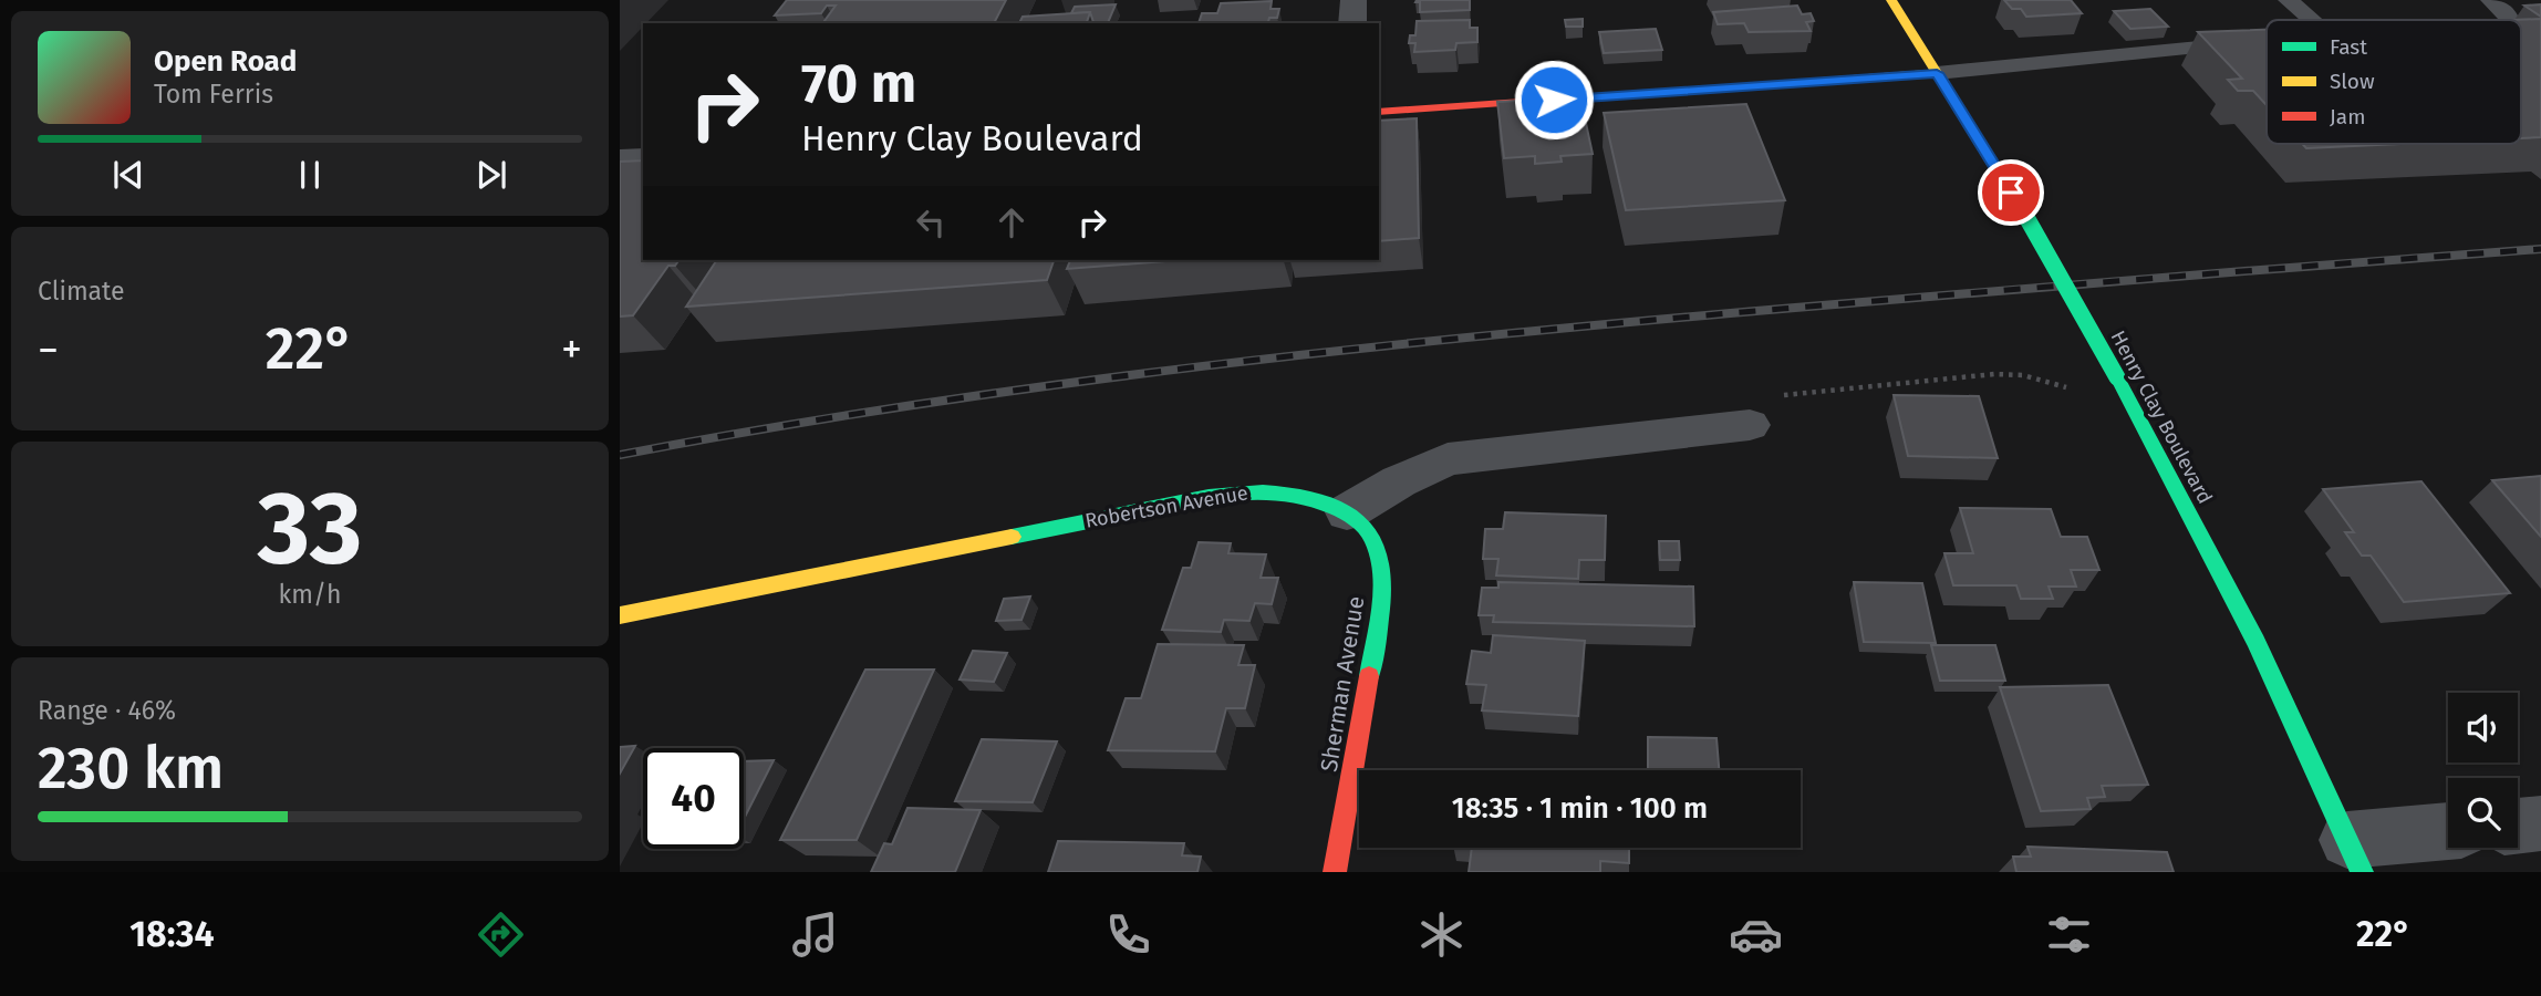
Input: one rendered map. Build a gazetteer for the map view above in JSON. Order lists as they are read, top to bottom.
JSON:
{
  "streets": {
    "street": ["Henry Clay Boulevard", "Robertson Avenue", "Sherman Avenue"]
  },
  "crossings": [
    ["Robertson Avenue", "Sherman Avenue"]
  ],
  "legend": ["Fast", "Slow", "Jam"],
  "page": {
    "turn": ["70 m", "Henry Clay Boulevard"],
    "song": ["Open Road", "Tom Ferris"],
    "tile": [
      "Climate",
      ["33", "km/h"],
      ["Range · 46%", "230 km"]
    ],
    "heat": ["−", "22°", "+"],
    "limit": "40",
    "trip": "18:35 · 1 min · 100 m",
    "tabs": ["18:34", "22°"]
  }
}
